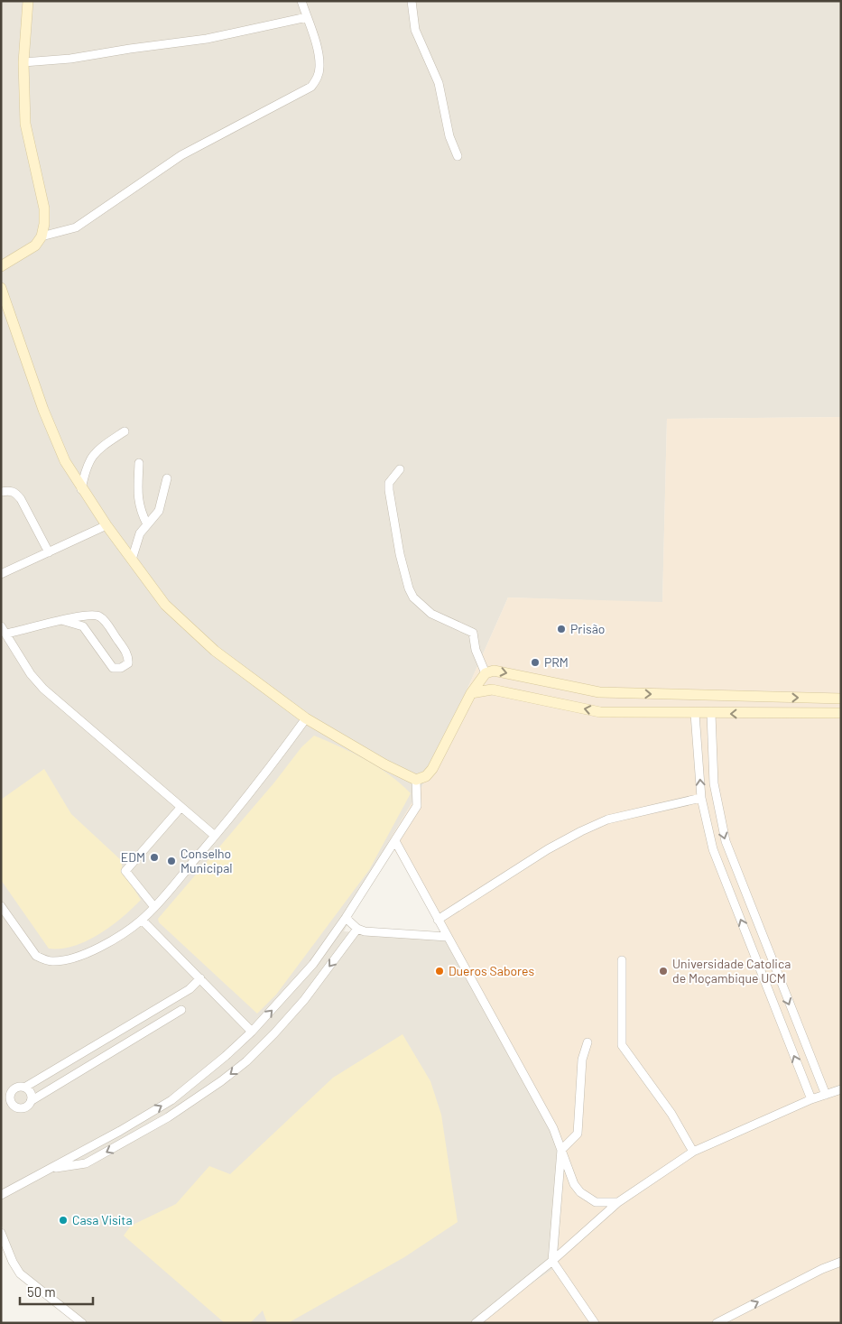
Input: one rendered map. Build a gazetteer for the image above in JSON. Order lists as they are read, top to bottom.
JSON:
{
  "places": [
    "Prisão",
    "PRM",
    "EDM",
    "Conselho Municipal",
    "Dueros Sabores",
    "Universidade Catolica de Moçambique UCM",
    "Casa Visita"
  ],
  "scale_bar": "50 m"
}
